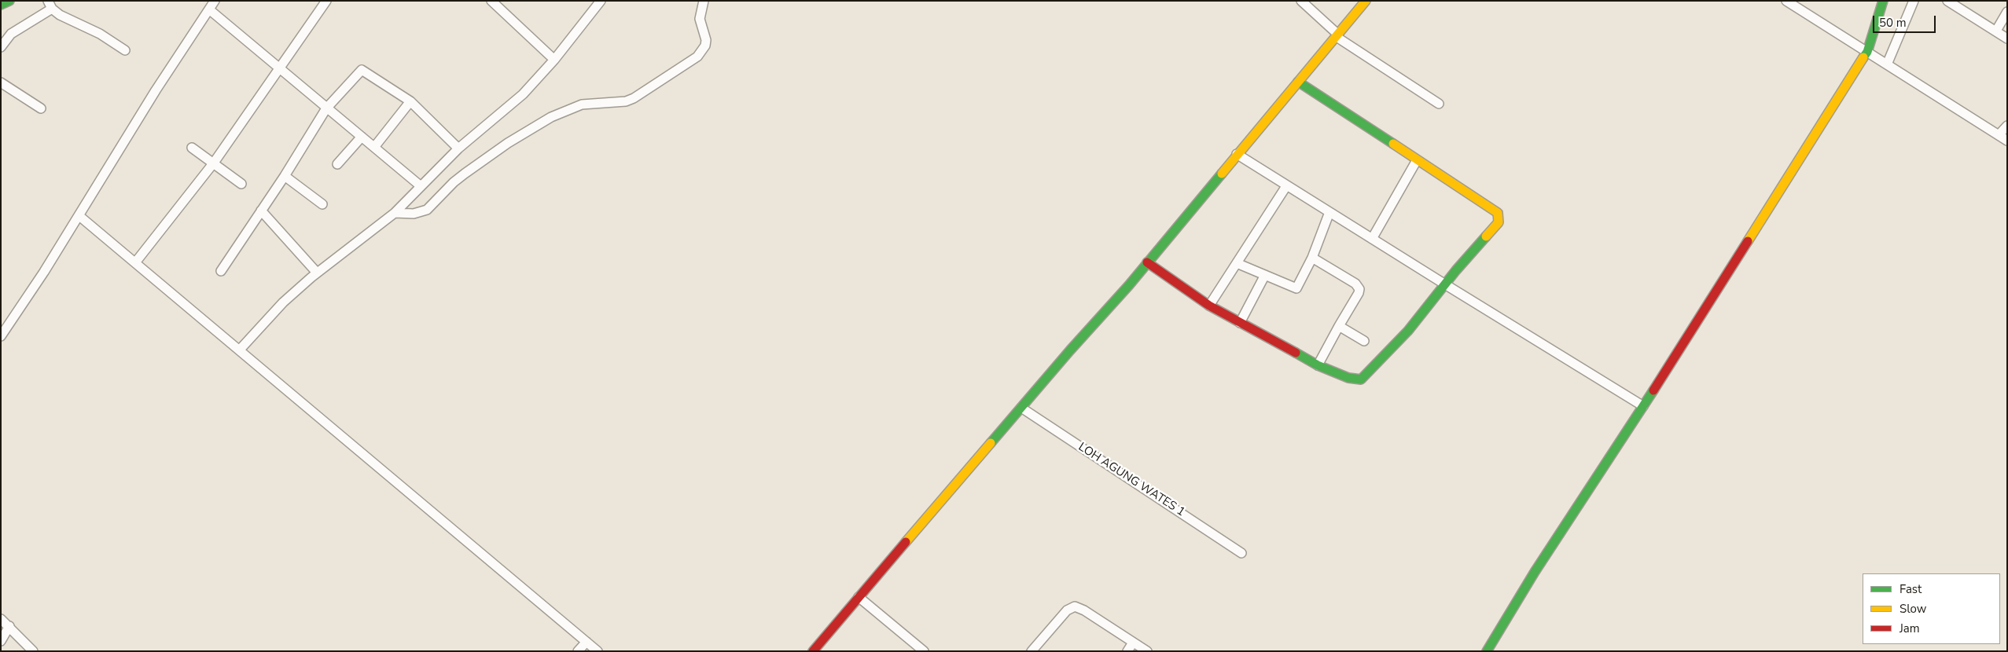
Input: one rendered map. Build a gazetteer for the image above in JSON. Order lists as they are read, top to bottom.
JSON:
{
  "streets": {
    "street": ["LOH AGUNG WATES 1"]
  },
  "legend": ["Fast", "Slow", "Jam"],
  "scale_bar": "50 m"
}
